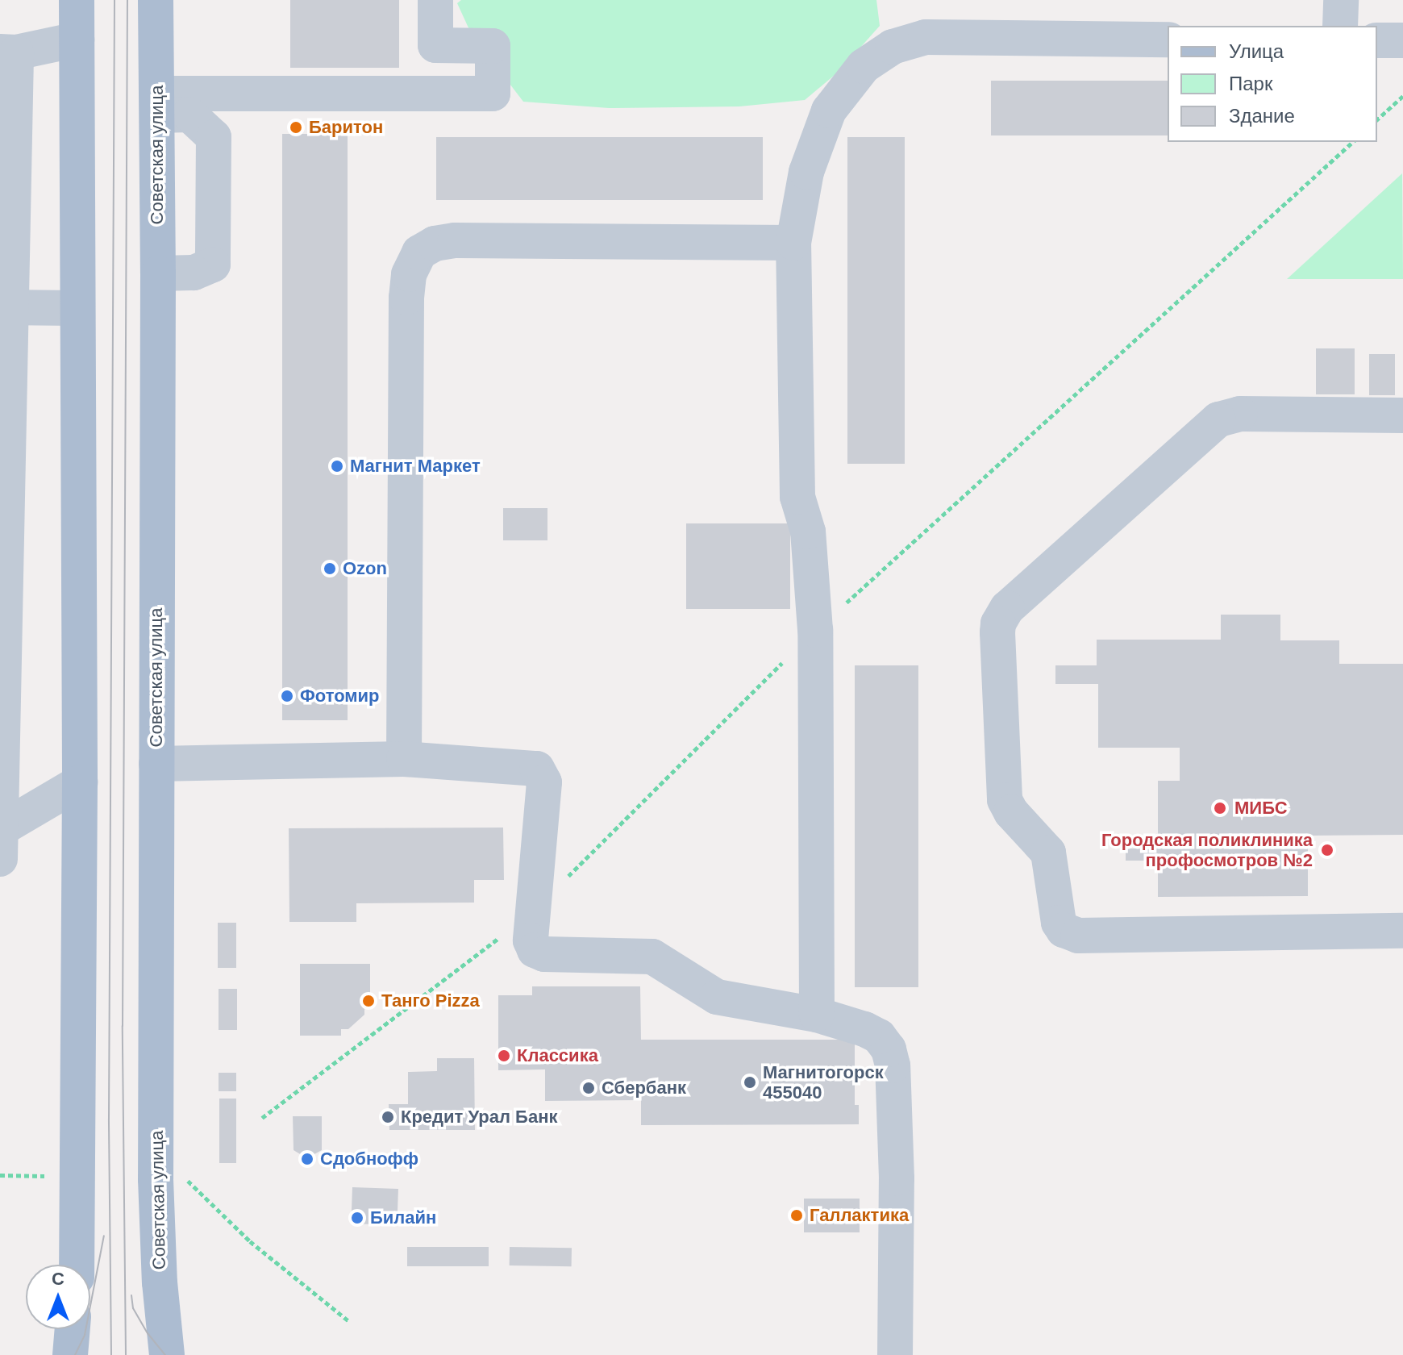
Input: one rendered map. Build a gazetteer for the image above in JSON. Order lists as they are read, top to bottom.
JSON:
{
  "streets": {
    "main road": ["Советская улица"]
  },
  "places": [
    "Баритон",
    "Магнит Маркет",
    "Ozon",
    "Фотомир",
    "МИБС",
    "Городская поликлиника профосмотров №2",
    "Танго Pizza",
    "Классика",
    "Магнитогорск 455040",
    "Сбербанк",
    "Кредит Урал Банк",
    "Сдобнофф",
    "Галлактика",
    "Билайн"
  ],
  "legend": ["Улица", "Парк", "Здание"],
  "north": "top"
}
